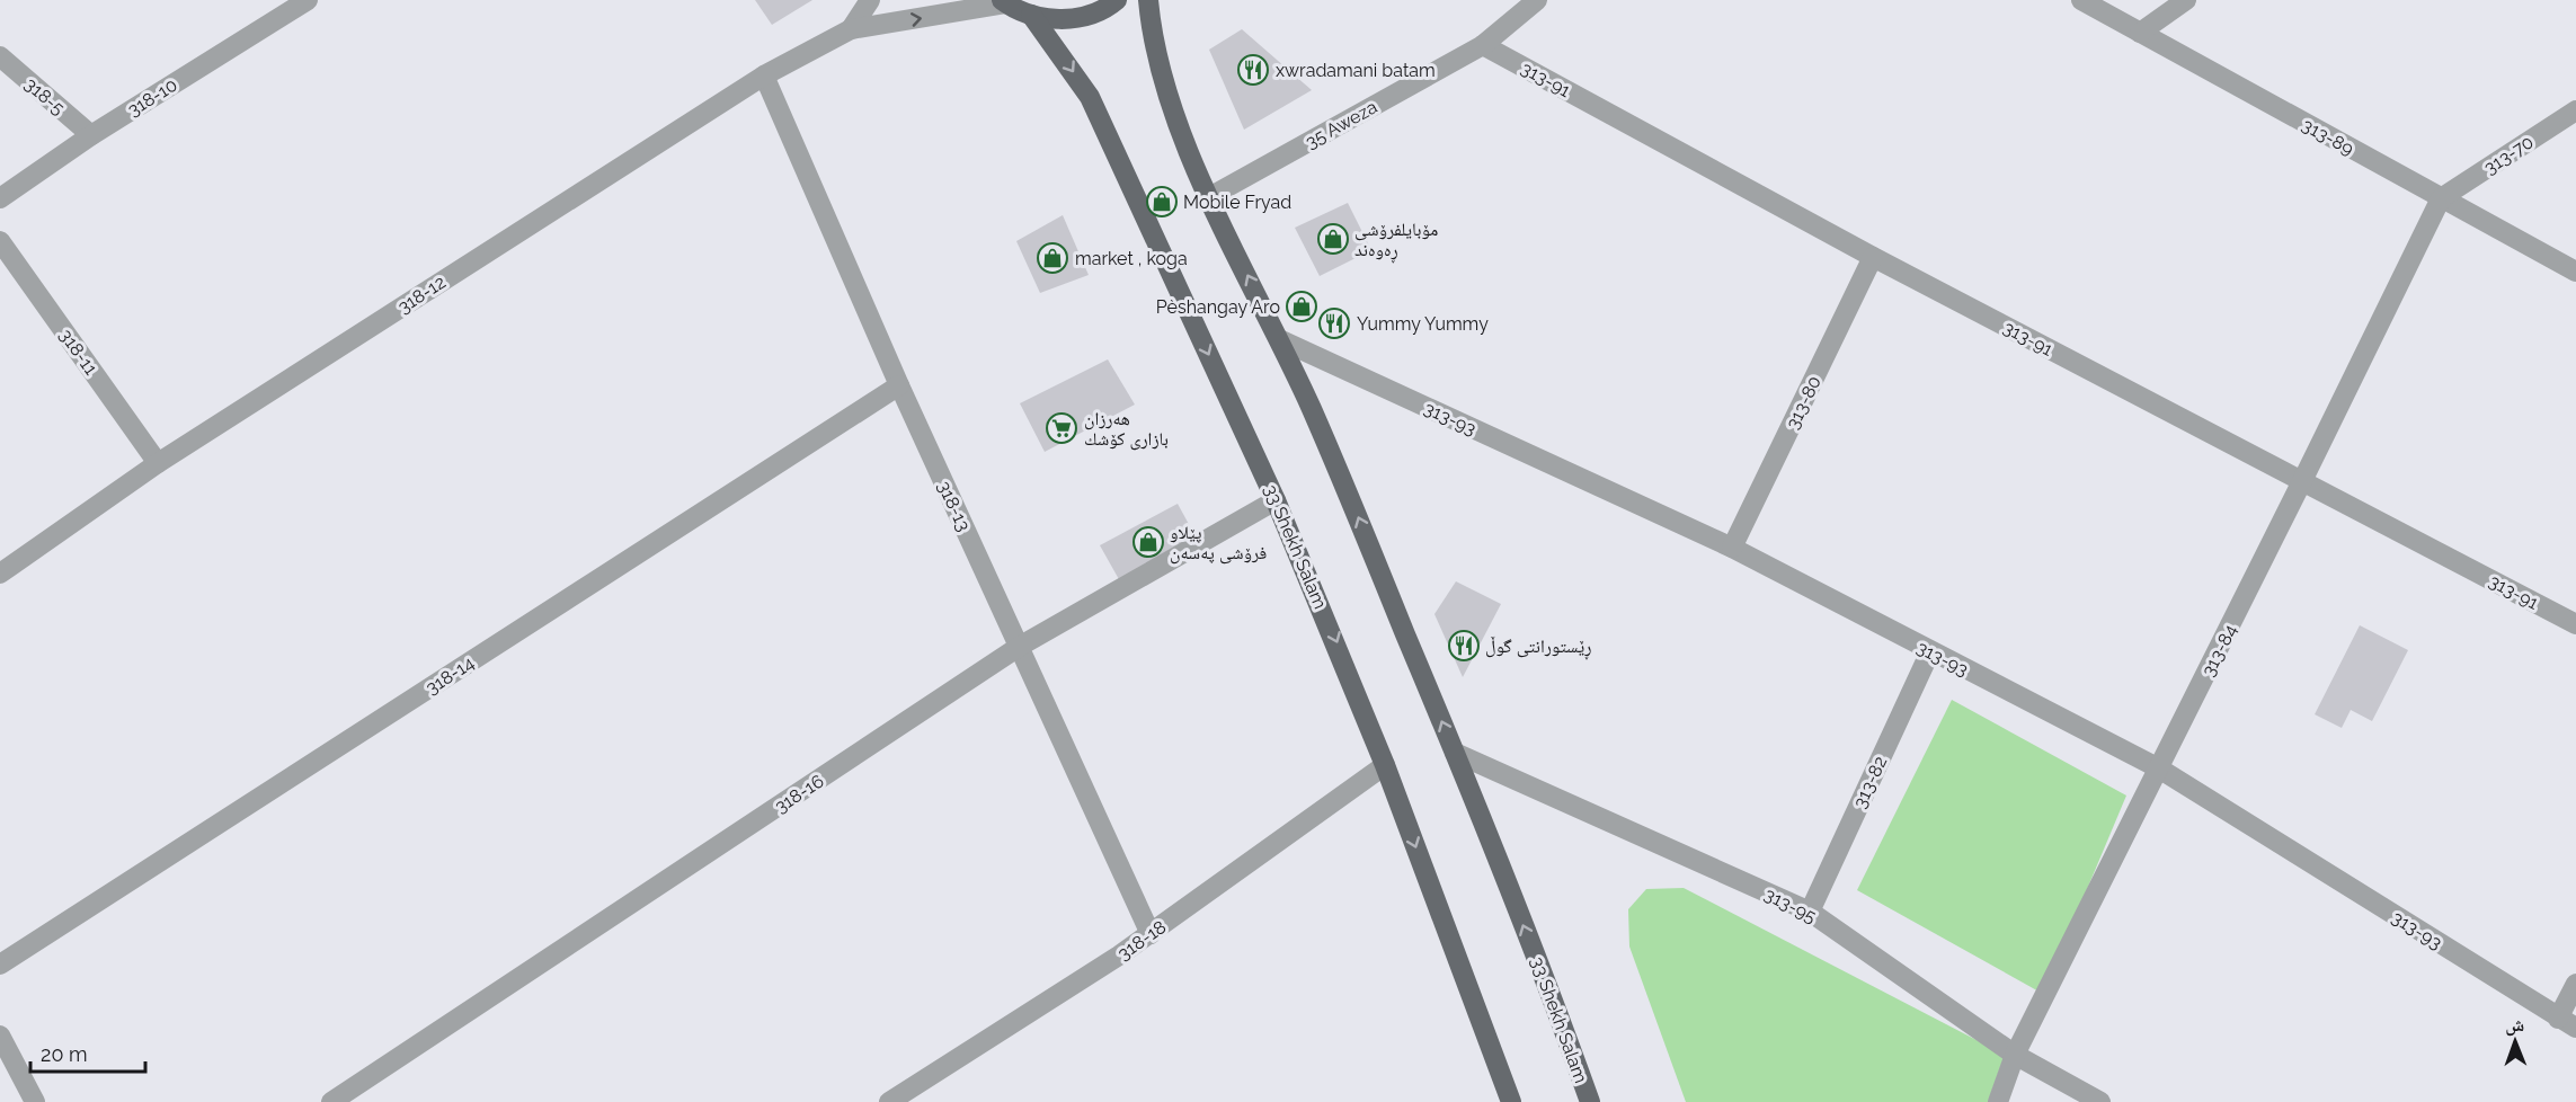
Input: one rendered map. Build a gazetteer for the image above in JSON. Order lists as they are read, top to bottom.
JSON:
{
  "streets": {
    "main road": ["33 Shekh Salam"],
    "street": [
      "313-91",
      "318-5",
      "318-10",
      "35 Aweza",
      "313-89",
      "313-70",
      "318-12",
      "318-11",
      "313-80",
      "313-93",
      "318-13",
      "313-84",
      "318-14",
      "313-82",
      "318-16",
      "313-95",
      "318-18"
    ]
  },
  "crossings": [
    ["313-91", "35 Aweza"],
    ["313-91", "313-80"],
    ["313-91", "313-84"],
    ["318-5", "318-10"],
    ["35 Aweza", "33 Shekh Salam"],
    ["313-89", "313-70"],
    ["313-89", "313-84"],
    ["313-70", "313-84"],
    ["318-12", "318-11"],
    ["318-12", "318-13"],
    ["313-80", "313-93"],
    ["313-93", "33 Shekh Salam"],
    ["313-93", "313-84"],
    ["313-93", "313-82"],
    ["318-13", "318-14"],
    ["318-13", "318-16"],
    ["318-13", "318-18"],
    ["33 Shekh Salam", "318-16"],
    ["33 Shekh Salam", "313-95"],
    ["33 Shekh Salam", "318-18"],
    ["313-84", "313-95"],
    ["313-82", "313-95"]
  ],
  "places": {
    "restaurant": ["xwradamani batam", "Yummy Yummy", "ڕێستورانتی گوڵ"],
    "shop": [
      "Mobile Fryad",
      "مۆبایلفرۆشی ڕەوەند",
      "market , koga",
      "Pèshangay Aro",
      "پێلاو فرۆشی پەسەن"
    ],
    "supermarket": ["هەرزان بازاری کۆشك"]
  },
  "scale_bar": "20 m",
  "north": "top"
}
